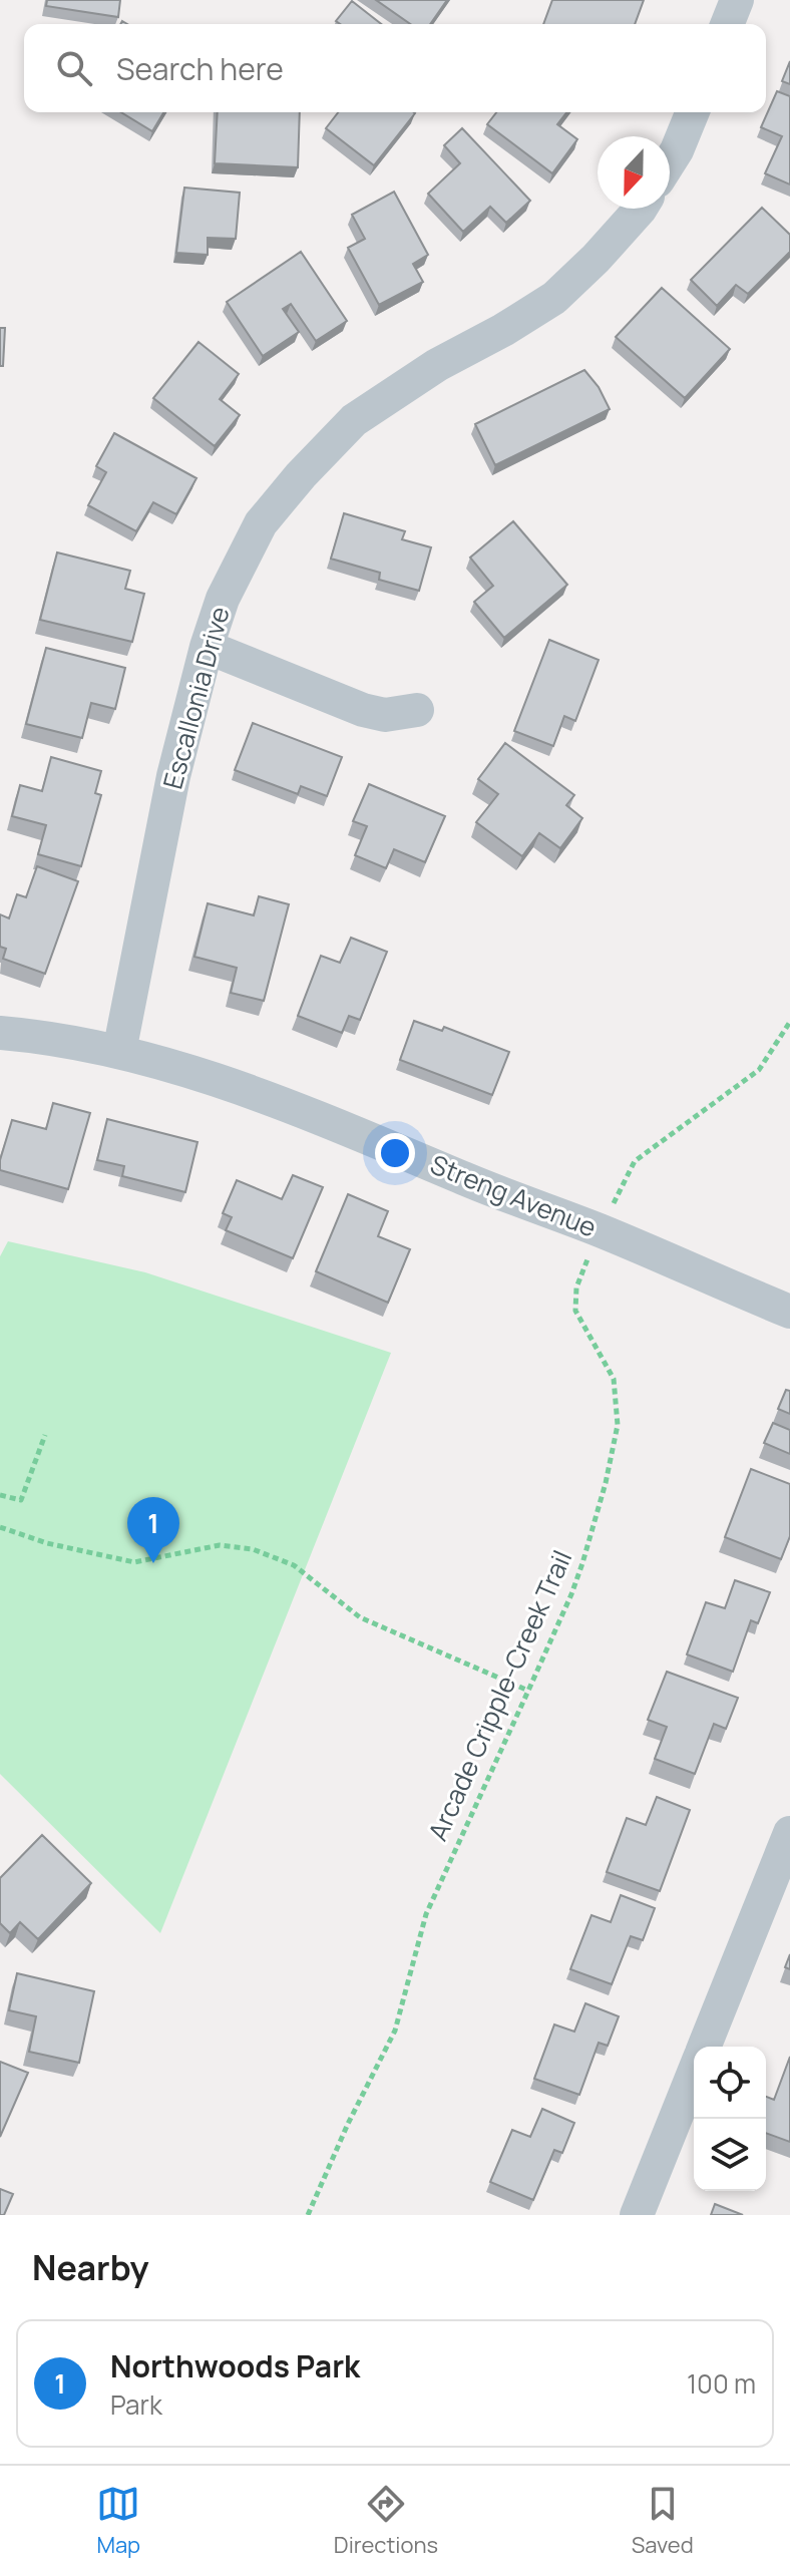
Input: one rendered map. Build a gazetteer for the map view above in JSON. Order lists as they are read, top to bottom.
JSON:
{
  "streets": {
    "street": ["Escallonia Drive", "Streng Avenue"],
    "path": ["Arcade Cripple-Creek Trail"]
  },
  "crossings": [
    ["Escallonia Drive", "Streng Avenue"],
    ["Streng Avenue", "Arcade Cripple-Creek Trail"]
  ],
  "north": "bottom",
  "page": {
    "search": "Search here",
    "pins": "1",
    "heading": "Nearby",
    "list": [
      {
        "mark": "1",
        "name": "Northwoods Park",
        "note": "Park",
        "value": "100 m"
      }
    ],
    "nav": ["Map", "Directions", "Saved"]
  }
}
